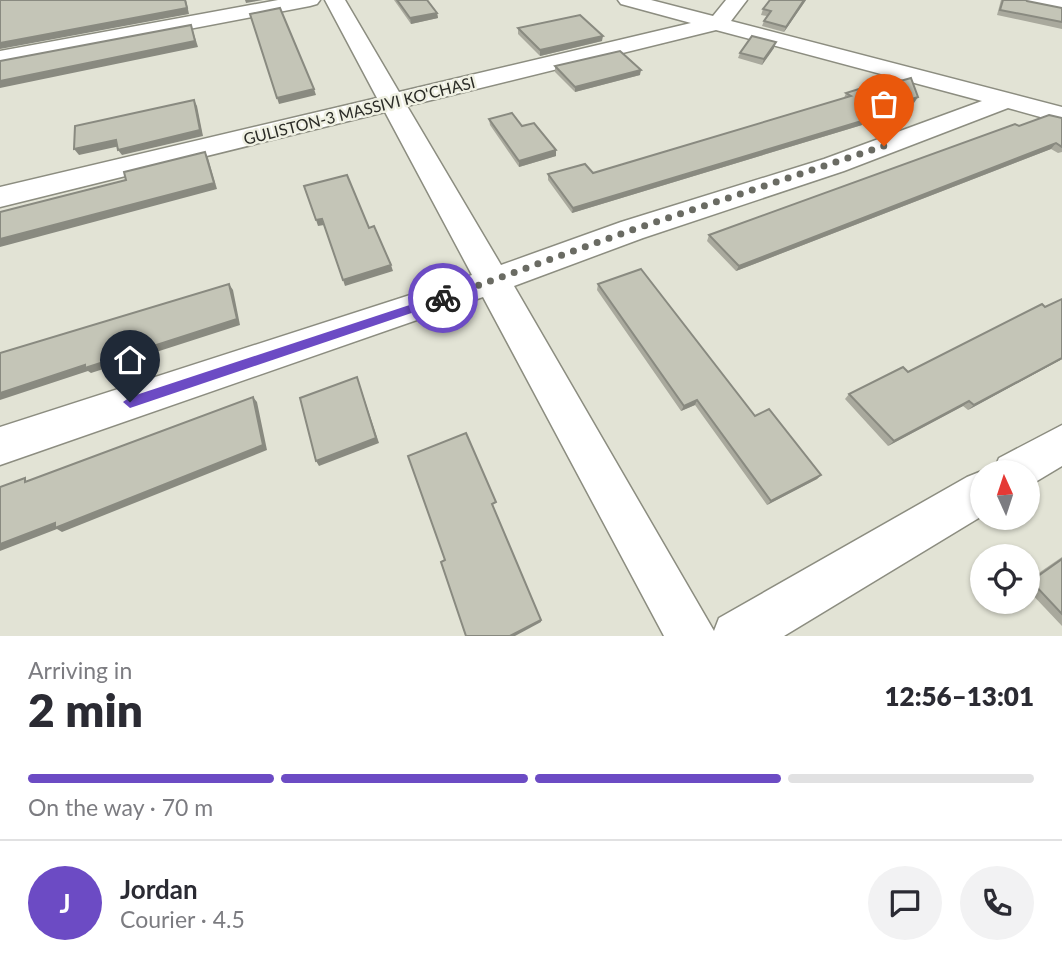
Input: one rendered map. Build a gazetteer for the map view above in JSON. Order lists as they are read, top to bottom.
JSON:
{
  "streets": {
    "street": ["GULISTON-3 MASSIVI KO'CHASI"]
  },
  "north": "top",
  "page": {
    "heading": ["2 min", "Arriving in", "12:56–13:01"],
    "panel": ["Jordan", "Courier · 4.5"],
    "bar": "On the way · 70 m",
    "round": "J"
  }
}
